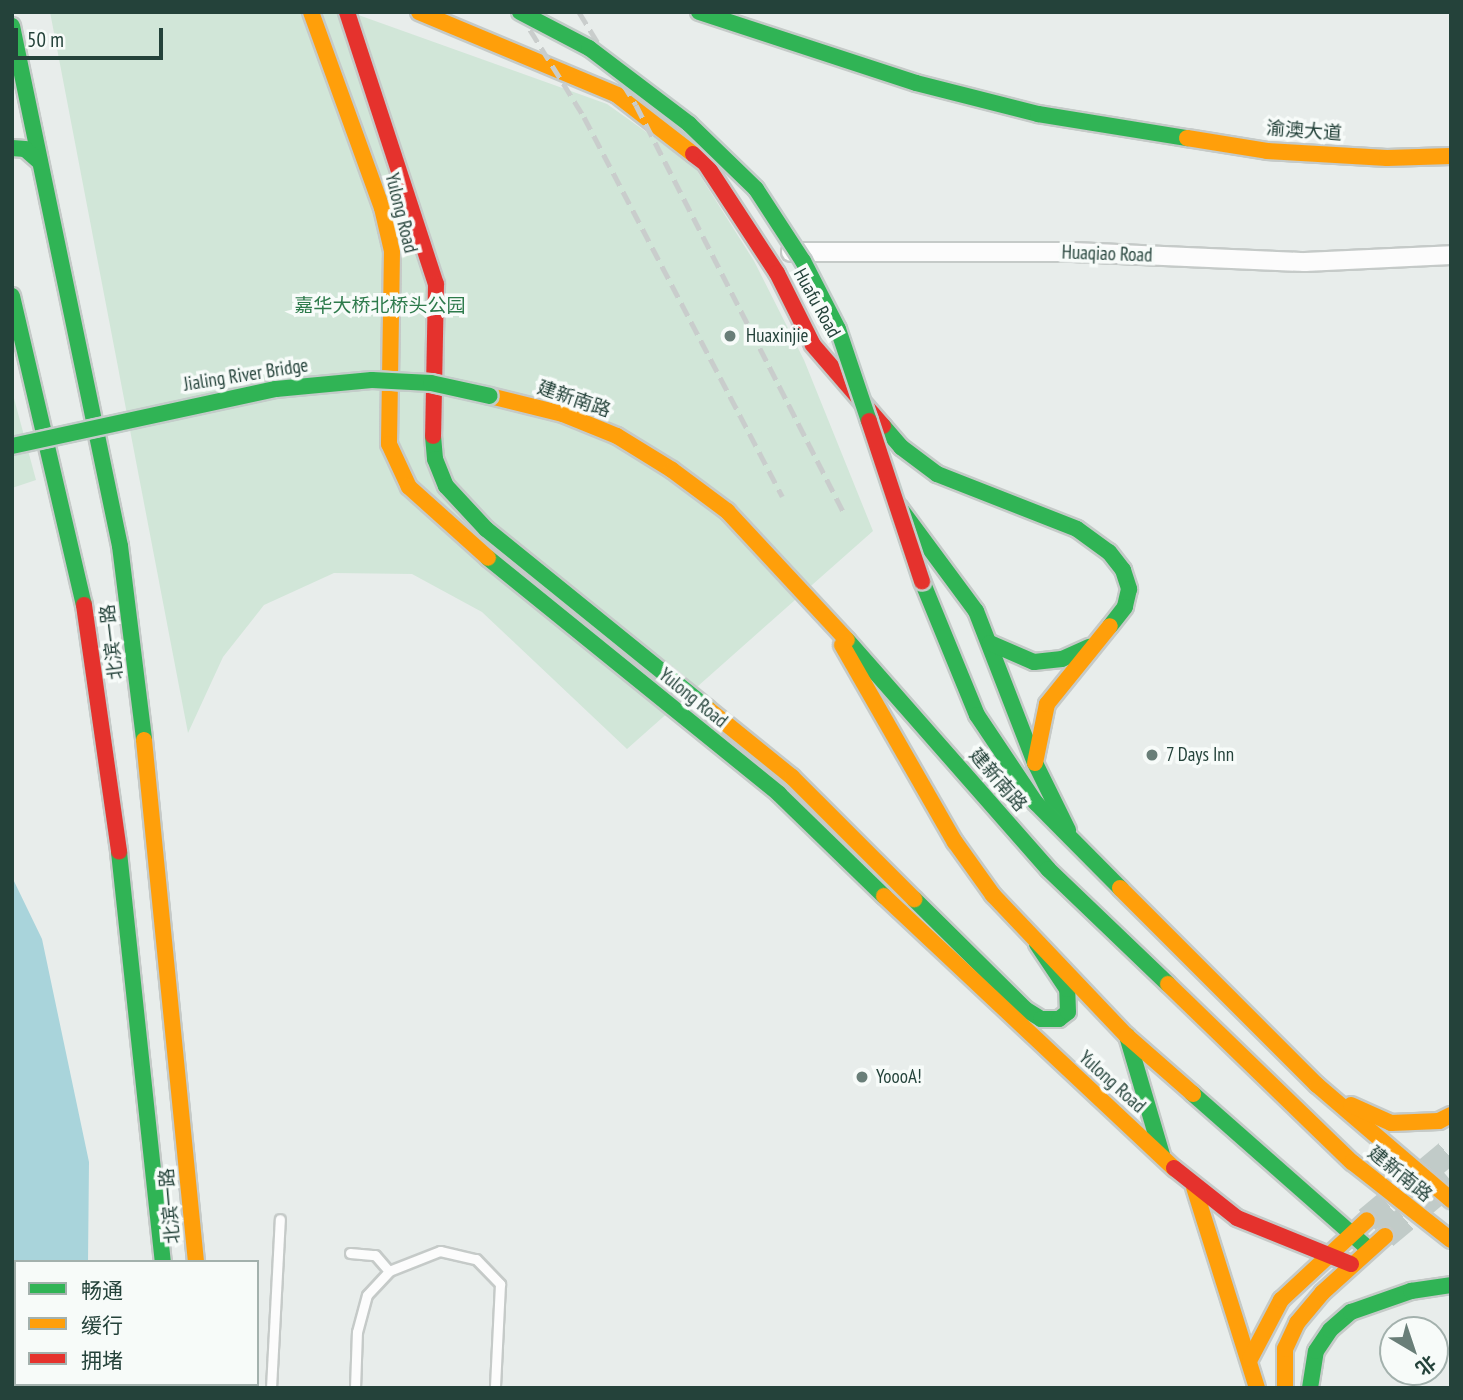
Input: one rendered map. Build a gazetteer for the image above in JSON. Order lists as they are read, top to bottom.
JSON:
{
  "streets": {
    "main road": [
      "渝澳大道",
      "Yulong Road",
      "Huafu Road",
      "Jialing River Bridge",
      "建新南路",
      "北滨一路"
    ],
    "street": ["Huaqiao Road"]
  },
  "crossings": [
    ["Huaqiao Road", "Huafu Road"],
    ["Huafu Road", "建新南路"],
    ["Jialing River Bridge", "建新南路"]
  ],
  "parks": ["嘉华大桥北桥头公园"],
  "places": ["Huaxinjie", "7 Days Inn", "YoooA!"],
  "legend": ["畅通", "缓行", "拥堵"],
  "scale_bar": "50 m",
  "north": "bottom right"
}
